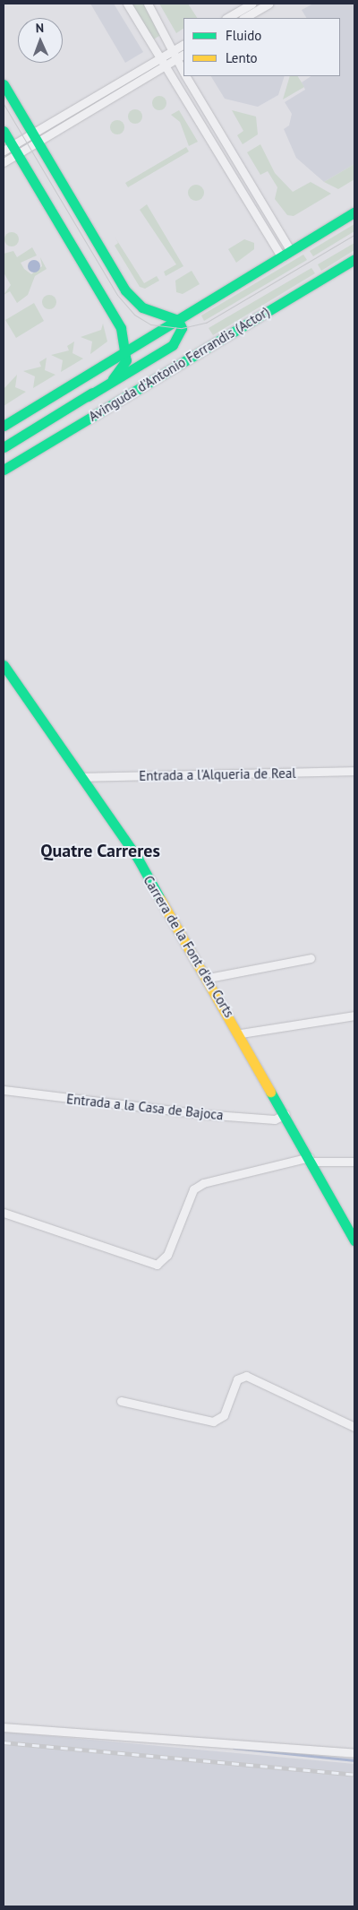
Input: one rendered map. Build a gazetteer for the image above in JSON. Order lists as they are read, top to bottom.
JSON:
{
  "streets": {
    "main road": ["Avinguda d'Antonio Ferrandis (Actor)", "Carrera de la Font d'en Corts"],
    "street": ["Entrada a l'Alqueria de Real", "Entrada a la Casa de Bajoca"]
  },
  "crossings": [
    ["Entrada a l'Alqueria de Real", "Carrera de la Font d'en Corts"],
    ["Carrera de la Font d'en Corts", "Entrada a la Casa de Bajoca"]
  ],
  "districts": ["Quatre Carreres"],
  "legend": ["Fluido", "Lento"],
  "north": "top"
}
